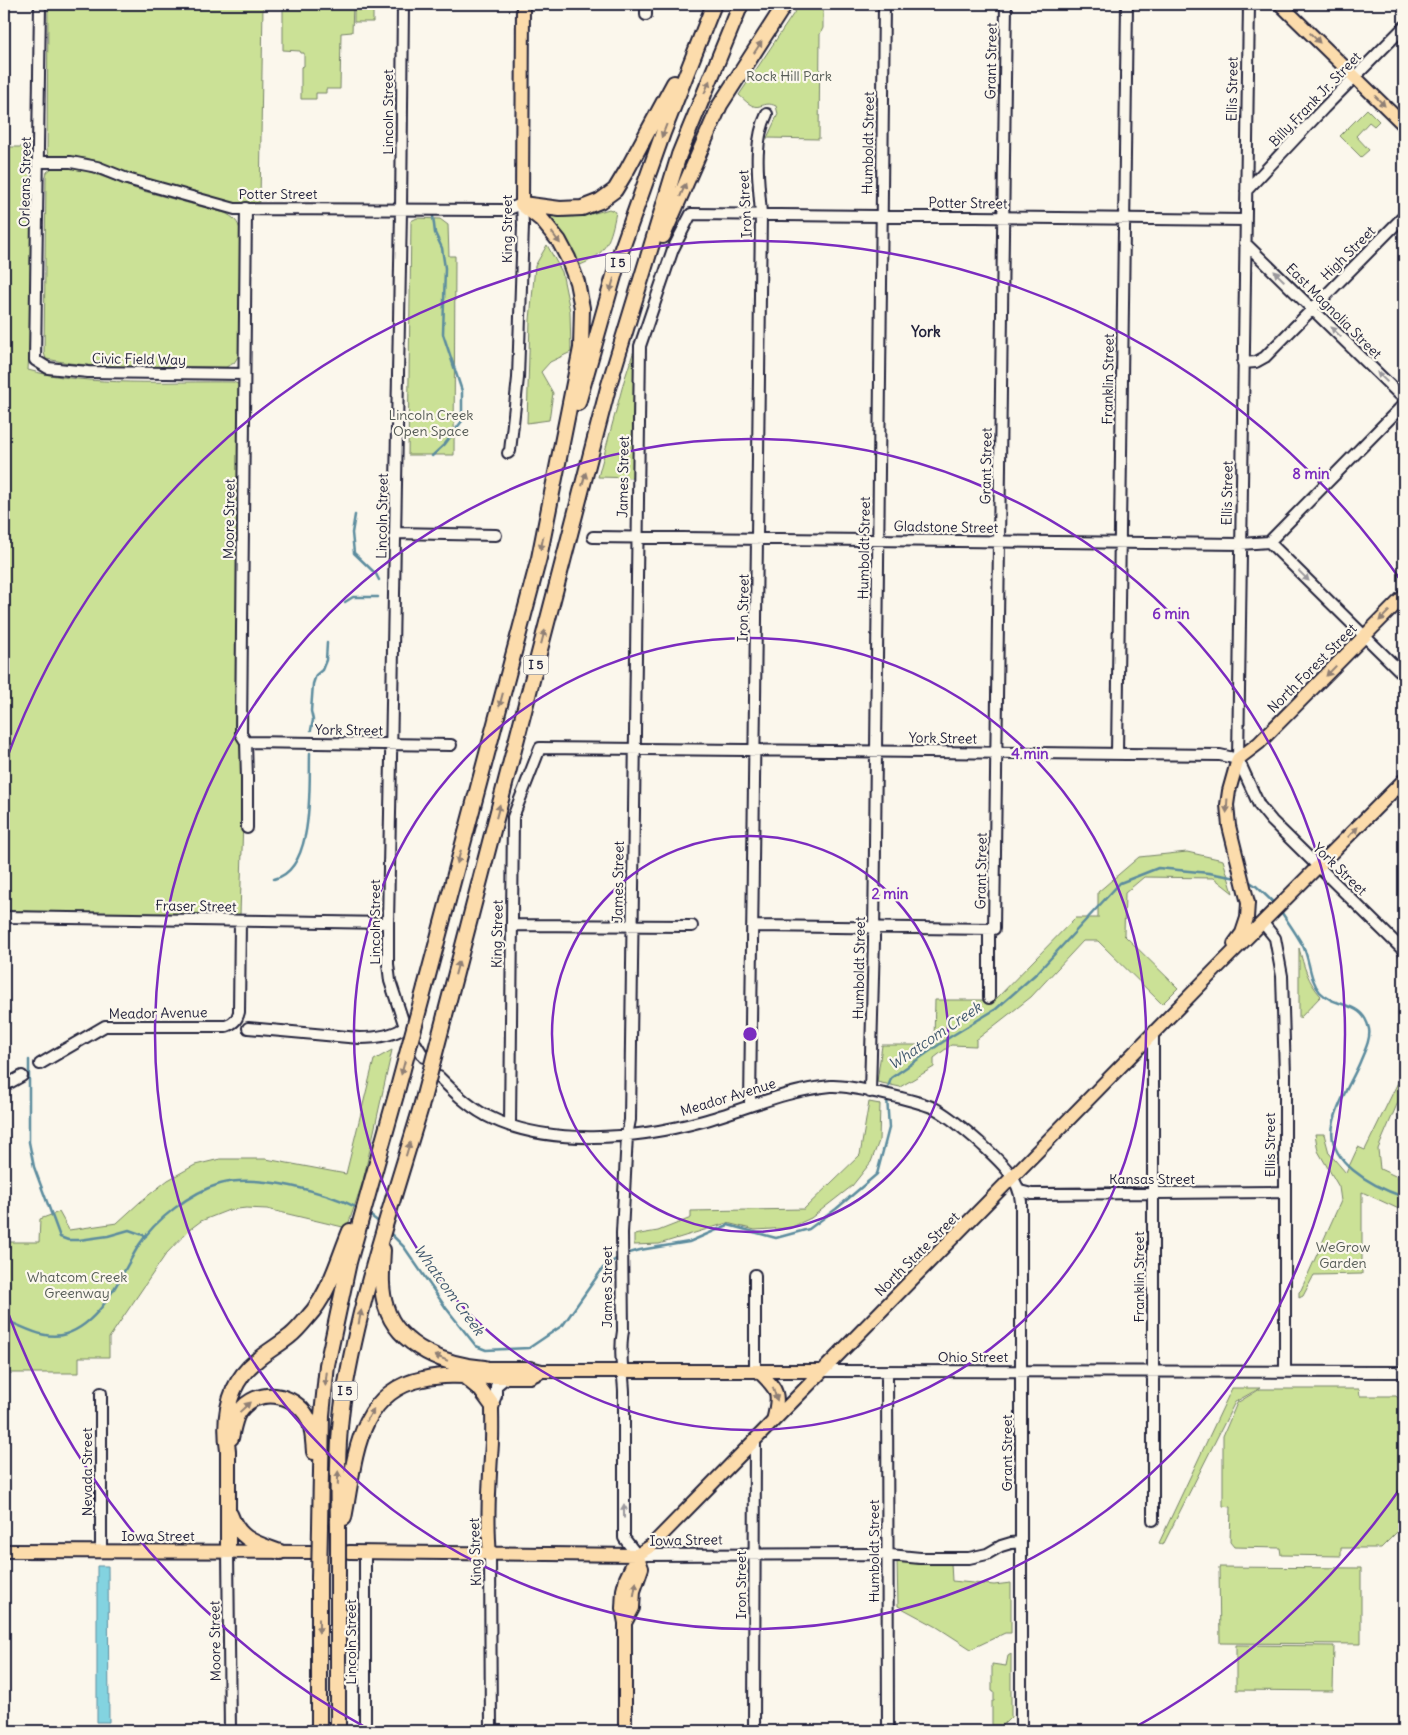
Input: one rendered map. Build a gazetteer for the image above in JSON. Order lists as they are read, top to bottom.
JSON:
{
  "streets": {
    "highway": ["I 5"],
    "main road": [
      "Ellis Street",
      "King Street",
      "James Street",
      "North Forest Street",
      "North State Street",
      "Ohio Street",
      "Iowa Street"
    ],
    "street": [
      "Grant Street",
      "Billy Frank Jr. Street",
      "Lincoln Street",
      "Humboldt Street",
      "Orleans Street",
      "Potter Street",
      "Iron Street",
      "High Street",
      "East Magnolia Street",
      "Civic Field Way",
      "Franklin Street",
      "Moore Street",
      "Gladstone Street",
      "York Street",
      "Fraser Street",
      "Meador Avenue",
      "Kansas Street",
      "Nevada Street"
    ]
  },
  "crossings": [
    ["Grant Street", "Potter Street"],
    ["Grant Street", "Gladstone Street"],
    ["Grant Street", "York Street"],
    ["Grant Street", "Meador Avenue"],
    ["Grant Street", "Kansas Street"],
    ["Grant Street", "North State Street"],
    ["Grant Street", "Ohio Street"],
    ["Grant Street", "Iowa Street"],
    ["Ellis Street", "Billy Frank Jr. Street"],
    ["Ellis Street", "Potter Street"],
    ["Ellis Street", "High Street"],
    ["Ellis Street", "East Magnolia Street"],
    ["Ellis Street", "Gladstone Street"],
    ["Ellis Street", "North Forest Street"],
    ["Ellis Street", "York Street"],
    ["Ellis Street", "Kansas Street"],
    ["Ellis Street", "North State Street"],
    ["Ellis Street", "Ohio Street"],
    ["Lincoln Street", "Potter Street"],
    ["Lincoln Street", "York Street"],
    ["Lincoln Street", "Fraser Street"],
    ["Lincoln Street", "Iowa Street"],
    ["Humboldt Street", "Potter Street"],
    ["Humboldt Street", "Gladstone Street"],
    ["Humboldt Street", "York Street"],
    ["Humboldt Street", "Meador Avenue"],
    ["Humboldt Street", "Ohio Street"],
    ["Humboldt Street", "Iowa Street"],
    ["Orleans Street", "Potter Street"],
    ["Orleans Street", "Civic Field Way"],
    ["Potter Street", "Iron Street"],
    ["Potter Street", "King Street"],
    ["Potter Street", "Franklin Street"],
    ["Potter Street", "James Street"],
    ["Potter Street", "Moore Street"],
    ["Iron Street", "Gladstone Street"],
    ["Iron Street", "York Street"],
    ["Iron Street", "Meador Avenue"],
    ["Iron Street", "North State Street"],
    ["Iron Street", "Iowa Street"],
    ["King Street", "York Street"],
    ["King Street", "Meador Avenue"],
    ["King Street", "Ohio Street"],
    ["King Street", "Iowa Street"],
    ["High Street", "East Magnolia Street"],
    ["I 5", "Iowa Street"],
    ["Civic Field Way", "Moore Street"],
    ["Franklin Street", "Gladstone Street"],
    ["Franklin Street", "York Street"],
    ["Franklin Street", "Kansas Street"],
    ["Franklin Street", "North State Street"],
    ["Franklin Street", "Ohio Street"],
    ["James Street", "Gladstone Street"],
    ["James Street", "York Street"],
    ["James Street", "Meador Avenue"],
    ["James Street", "North State Street"],
    ["James Street", "Ohio Street"],
    ["James Street", "Iowa Street"],
    ["Moore Street", "York Street"],
    ["Moore Street", "Iowa Street"],
    ["North Forest Street", "York Street"],
    ["Fraser Street", "Meador Avenue"],
    ["Meador Avenue", "North State Street"],
    ["North State Street", "Ohio Street"],
    ["North State Street", "Iowa Street"],
    ["Nevada Street", "Iowa Street"]
  ],
  "one_way": ["East Magnolia Street", "North Forest Street"],
  "districts": ["York"],
  "water": ["Whatcom Creek"],
  "parks": [
    "Rock Hill Park",
    "Lincoln Creek Open Space",
    "WeGrow Garden",
    "Whatcom Creek Greenway"
  ],
  "rings": [
    "8 min",
    "6 min",
    "4 min",
    "2 min"
  ]
}
